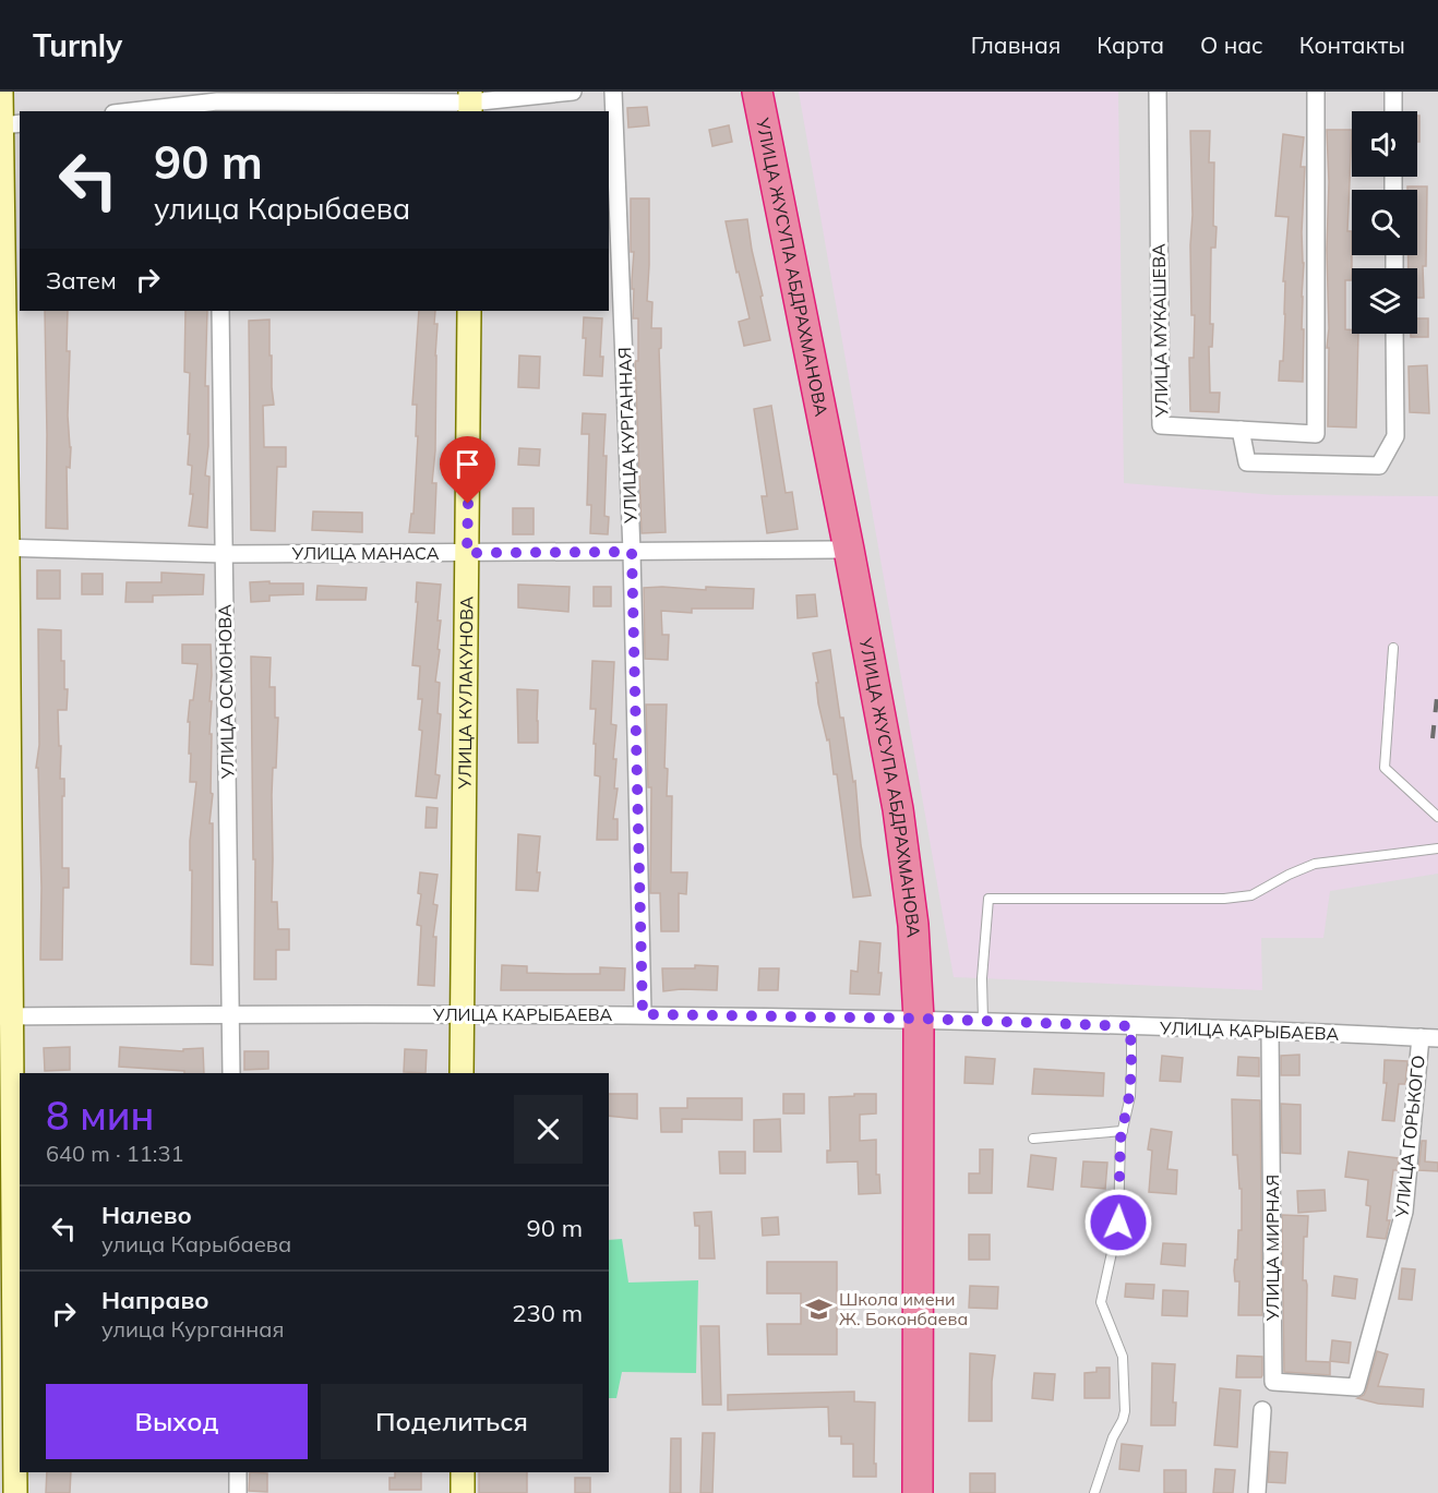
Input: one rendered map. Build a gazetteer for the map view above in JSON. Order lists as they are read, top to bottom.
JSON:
{
  "streets": {
    "highway": ["УЛИЦА ЖУСУПА АБДРАХМАНОВА"],
    "street": [
      "УЛИЦА МУКАШЕВА",
      "УЛИЦА КУРГАННАЯ",
      "УЛИЦА МАНАСА",
      "УЛИЦА ОСМОНОВА",
      "УЛИЦА КУЛАКУНОВА",
      "УЛИЦА КАРЫБАЕВА",
      "УЛИЦА ГОРЬКОГО",
      "УЛИЦА МИРНАЯ"
    ]
  },
  "crossings": [
    ["УЛИЦА ЖУСУПА АБДРАХМАНОВА", "УЛИЦА МАНАСА"],
    ["УЛИЦА ЖУСУПА АБДРАХМАНОВА", "УЛИЦА КАРЫБАЕВА"],
    ["УЛИЦА КУРГАННАЯ", "УЛИЦА МАНАСА"],
    ["УЛИЦА КУРГАННАЯ", "УЛИЦА КАРЫБАЕВА"],
    ["УЛИЦА МАНАСА", "УЛИЦА ОСМОНОВА"],
    ["УЛИЦА МАНАСА", "УЛИЦА КУЛАКУНОВА"],
    ["УЛИЦА ОСМОНОВА", "УЛИЦА КАРЫБАЕВА"],
    ["УЛИЦА КУЛАКУНОВА", "УЛИЦА КАРЫБАЕВА"],
    ["УЛИЦА КАРЫБАЕВА", "УЛИЦА ГОРЬКОГО"],
    ["УЛИЦА КАРЫБАЕВА", "УЛИЦА МИРНАЯ"],
    ["УЛИЦА ГОРЬКОГО", "УЛИЦА МИРНАЯ"]
  ],
  "places": {
    "school or university": ["Школа имени Ж. Боконбаева"]
  },
  "page": {
    "header": "Turnly",
    "nav": [
      "Главная",
      "Карта",
      "О нас",
      "Контакты"
    ],
    "turn": ["90 m", "улица Карыбаева"],
    "then": "Затем",
    "heading": ["8 мин", "640 m · 11:31"],
    "list": [
      {
        "name": "Налево",
        "note": "улица Карыбаева",
        "value": "90 m"
      },
      {
        "name": "Направо",
        "note": "улица Курганная",
        "value": "230 m"
      }
    ],
    "buttons": ["Выход", "Поделиться"]
  }
}
